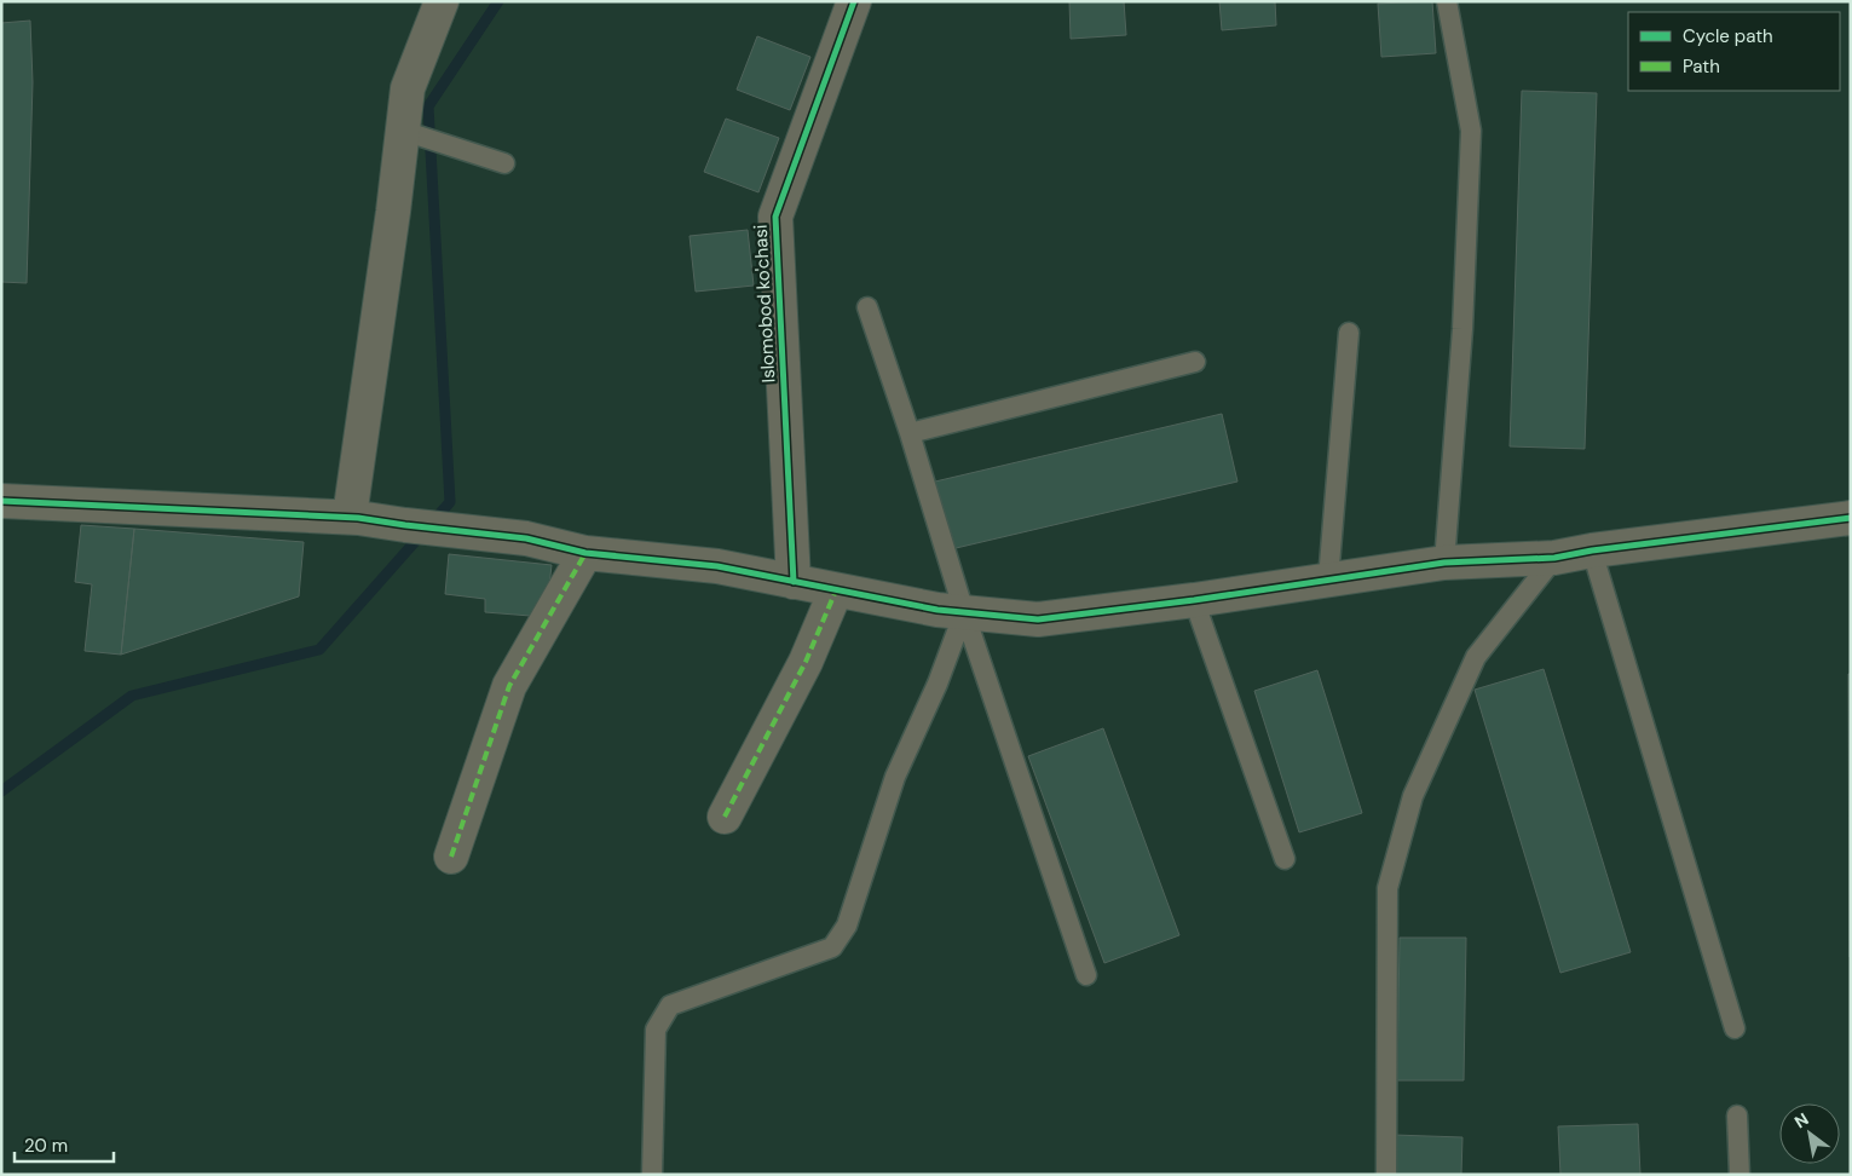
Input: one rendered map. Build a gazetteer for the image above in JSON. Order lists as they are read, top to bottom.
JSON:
{
  "streets": {
    "street": ["Islomobod ko'chasi"]
  },
  "legend": ["Cycle path", "Path"],
  "scale_bar": "20 m",
  "north": "top left"
}
